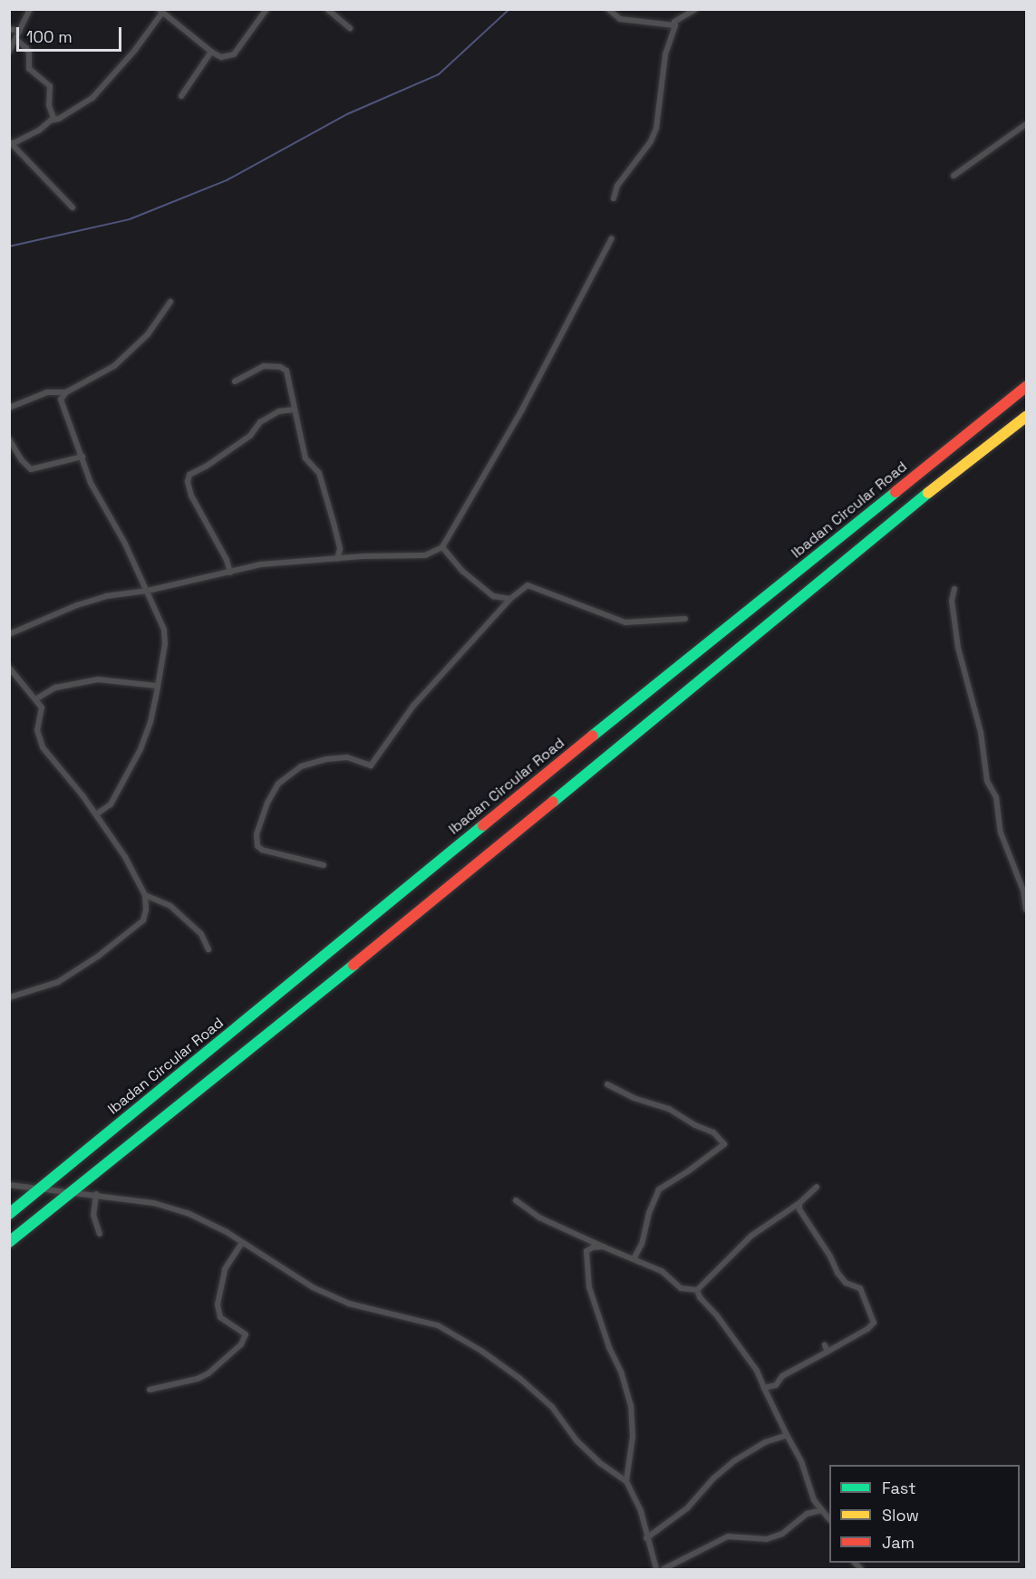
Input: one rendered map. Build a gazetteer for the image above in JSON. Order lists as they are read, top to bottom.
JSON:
{
  "streets": {
    "highway": ["Ibadan Circular Road"]
  },
  "legend": ["Fast", "Slow", "Jam"],
  "scale_bar": "100 m"
}
